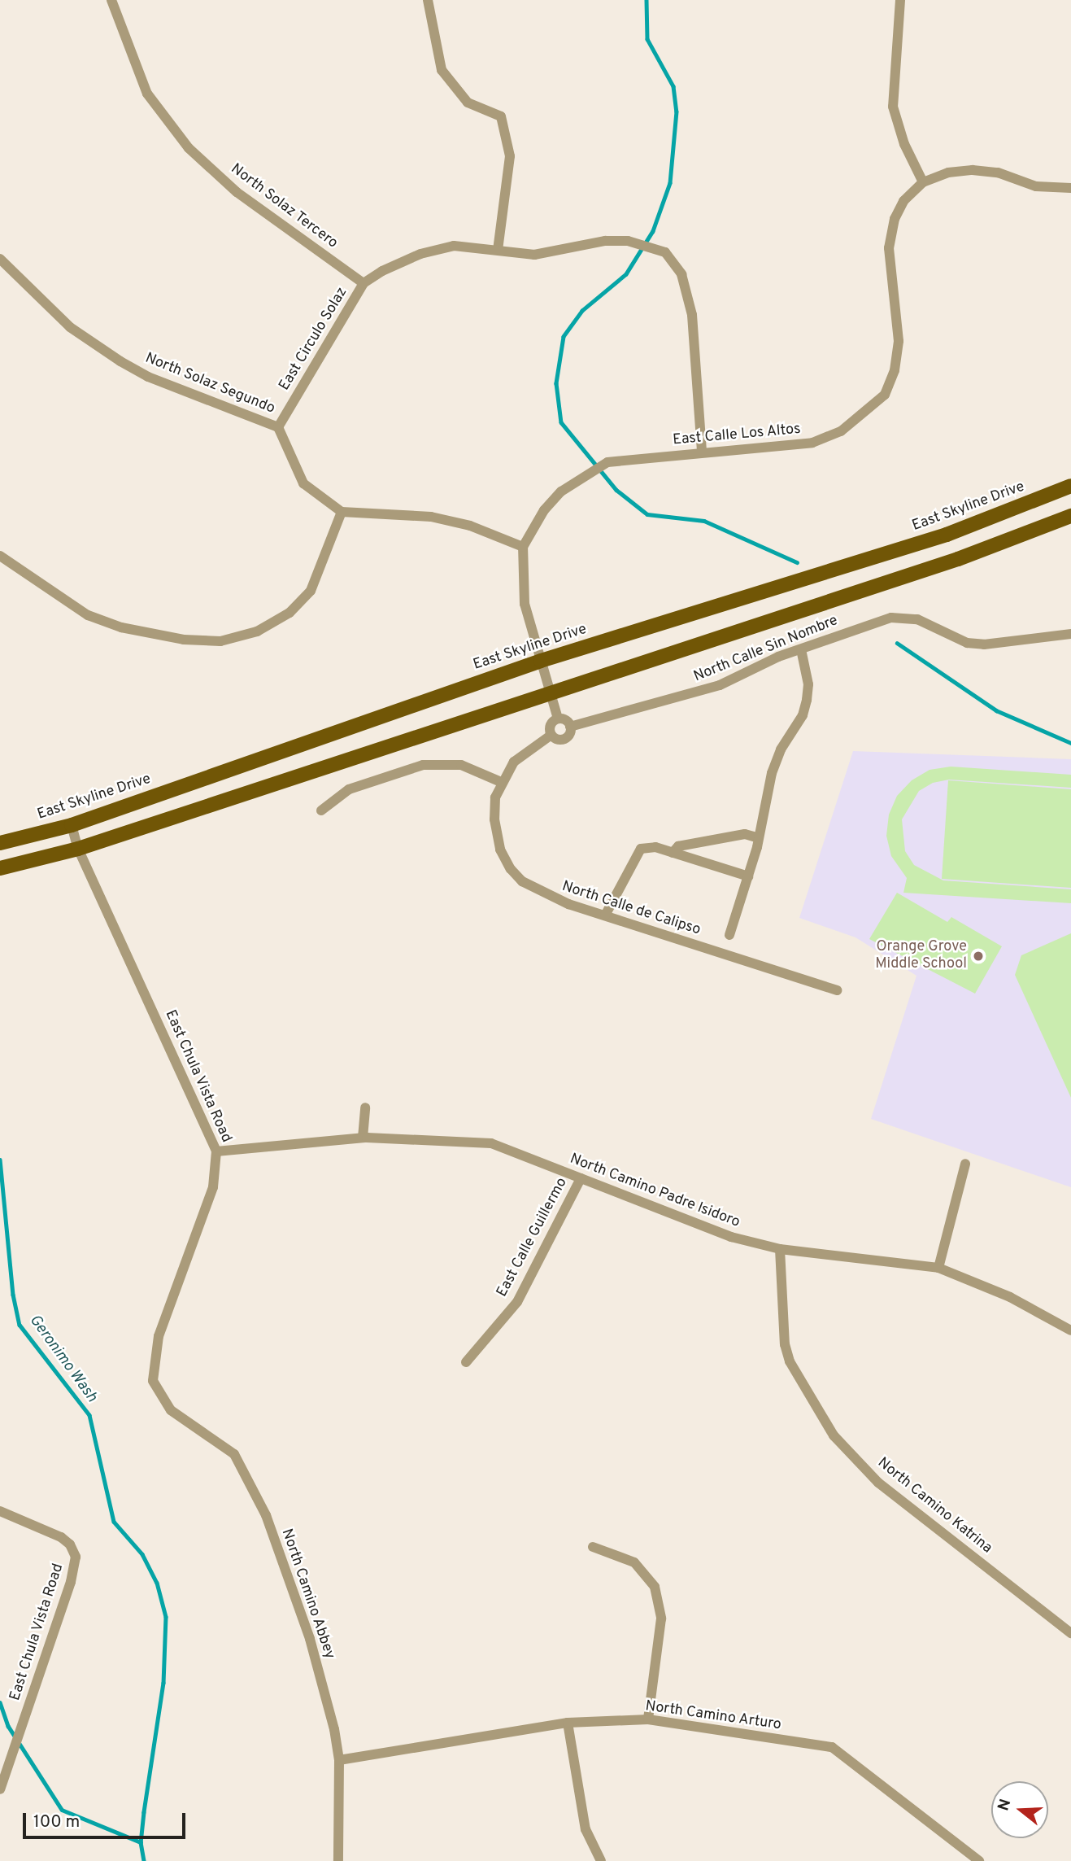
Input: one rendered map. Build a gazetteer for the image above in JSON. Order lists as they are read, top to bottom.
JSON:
{
  "streets": {
    "main road": ["East Skyline Drive"],
    "street": [
      "North Solaz Tercero",
      "East Circulo Solaz",
      "North Solaz Segundo",
      "East Calle Los Altos",
      "North Calle Sin Nombre",
      "North Calle de Calipso",
      "East Chula Vista Road",
      "North Camino Padre Isidoro",
      "East Calle Guillermo",
      "North Camino Katrina",
      "North Camino Abbey",
      "North Camino Arturo"
    ]
  },
  "crossings": [
    ["North Solaz Tercero", "East Circulo Solaz"],
    ["East Circulo Solaz", "North Solaz Segundo"],
    ["East Circulo Solaz", "East Calle Los Altos"],
    ["East Skyline Drive", "East Chula Vista Road"],
    ["North Calle Sin Nombre", "North Calle de Calipso"],
    ["East Chula Vista Road", "North Camino Padre Isidoro"],
    ["East Chula Vista Road", "North Camino Abbey"],
    ["North Camino Padre Isidoro", "East Calle Guillermo"],
    ["North Camino Padre Isidoro", "North Camino Katrina"],
    ["North Camino Abbey", "North Camino Arturo"]
  ],
  "water": ["Geronimo Wash"],
  "places": ["Orange Grove Middle School"],
  "scale_bar": "100 m",
  "north": "left"
}
